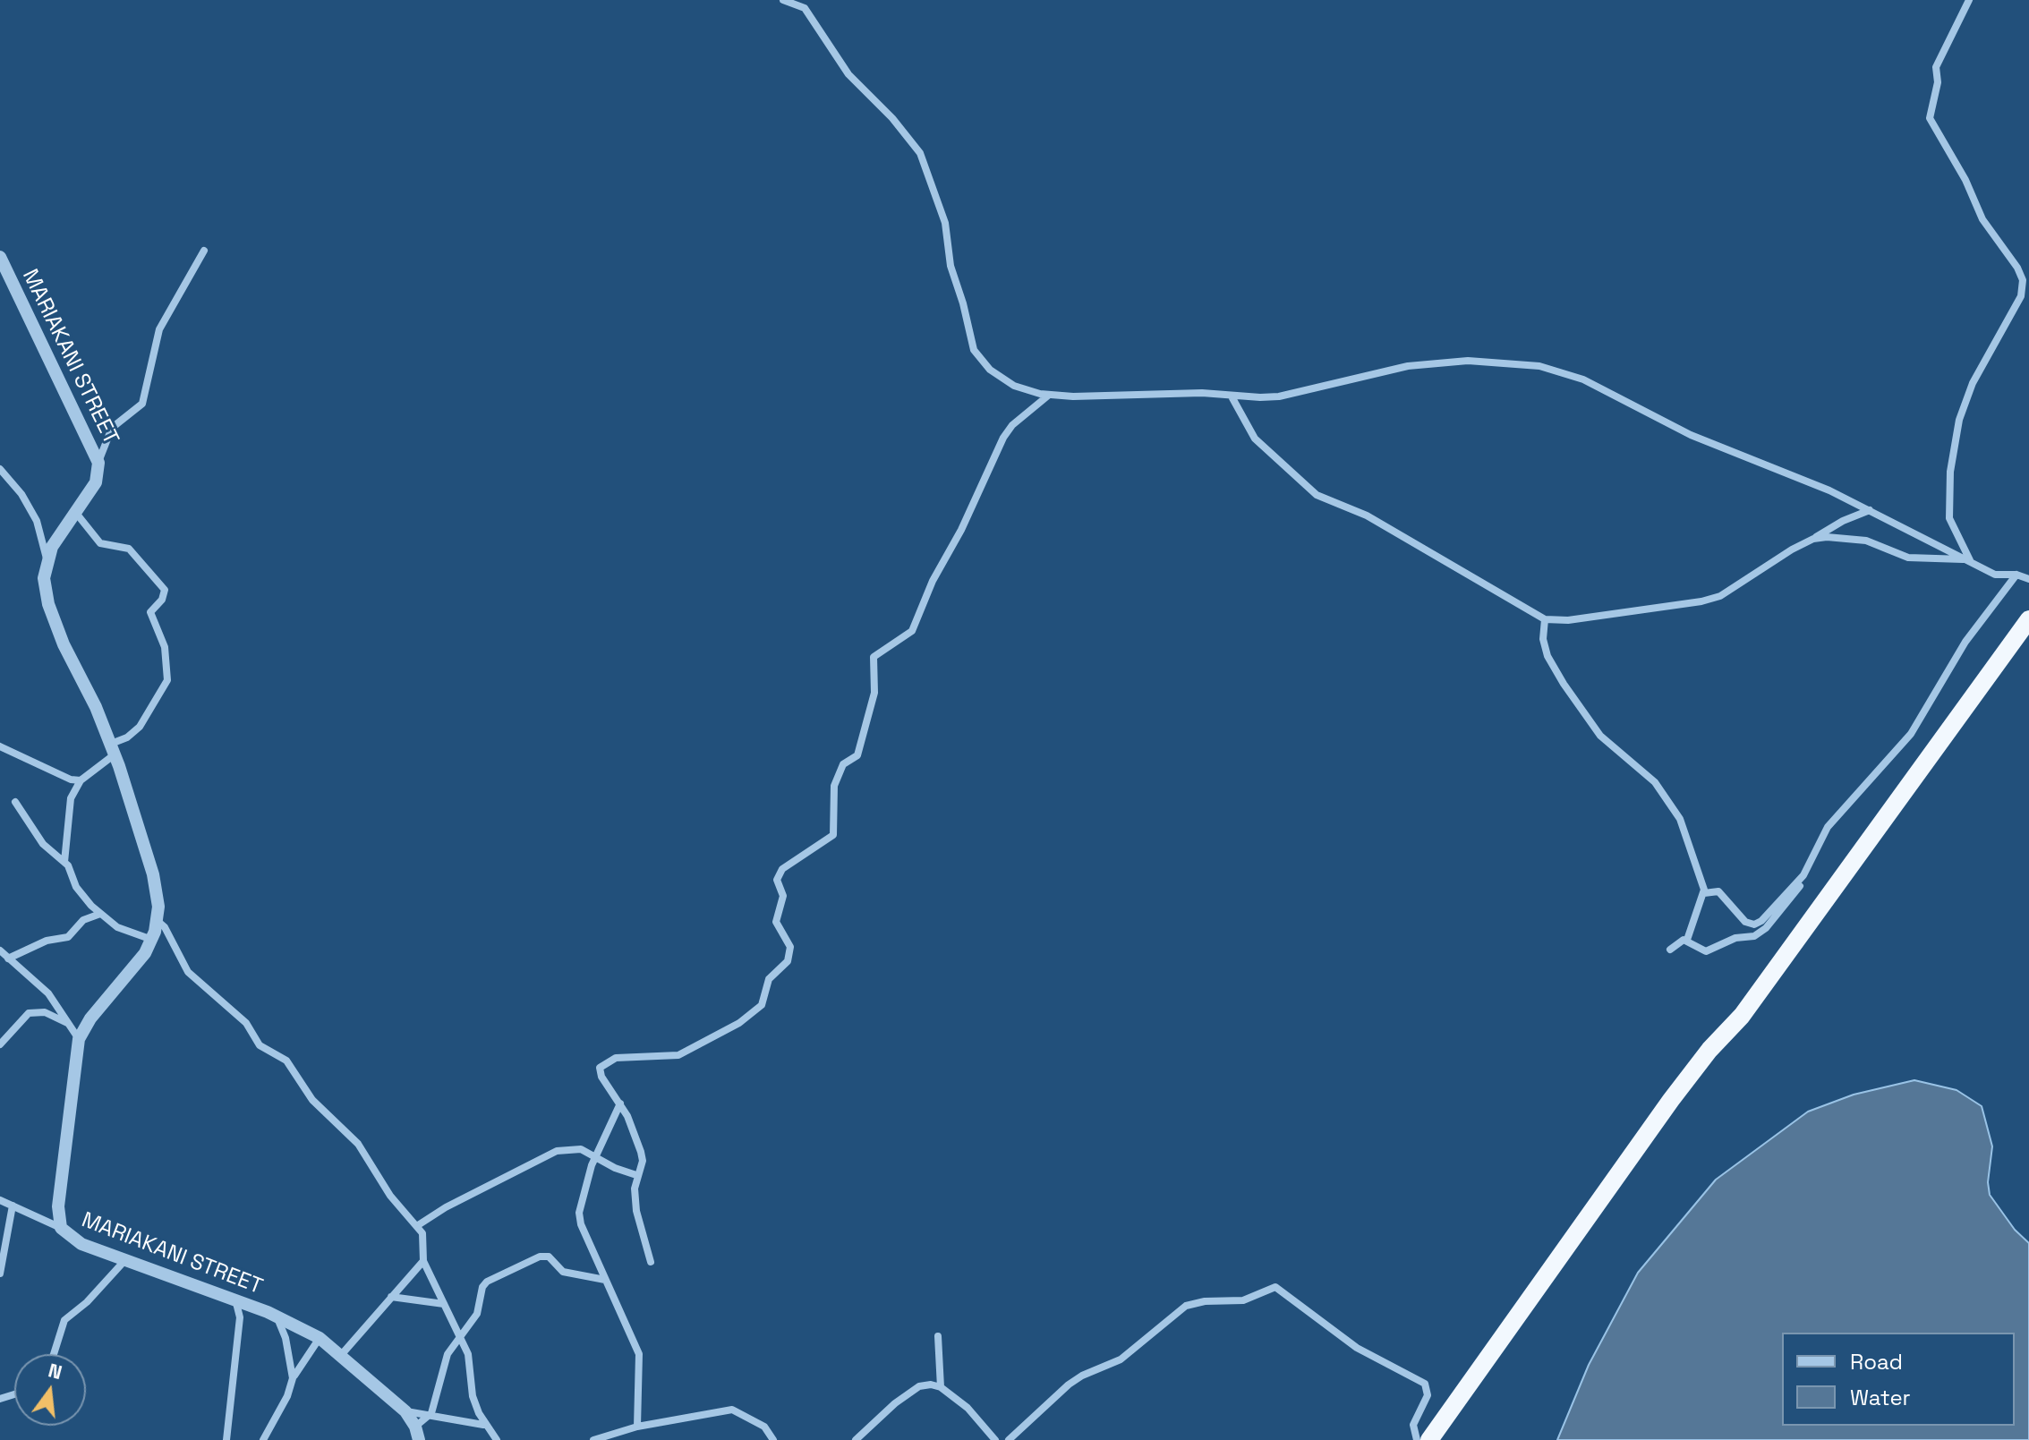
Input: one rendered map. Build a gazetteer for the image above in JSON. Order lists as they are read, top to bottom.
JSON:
{
  "streets": {
    "street": ["MARIAKANI STREET"]
  },
  "legend": ["Road", "Water"],
  "north": "top"
}
